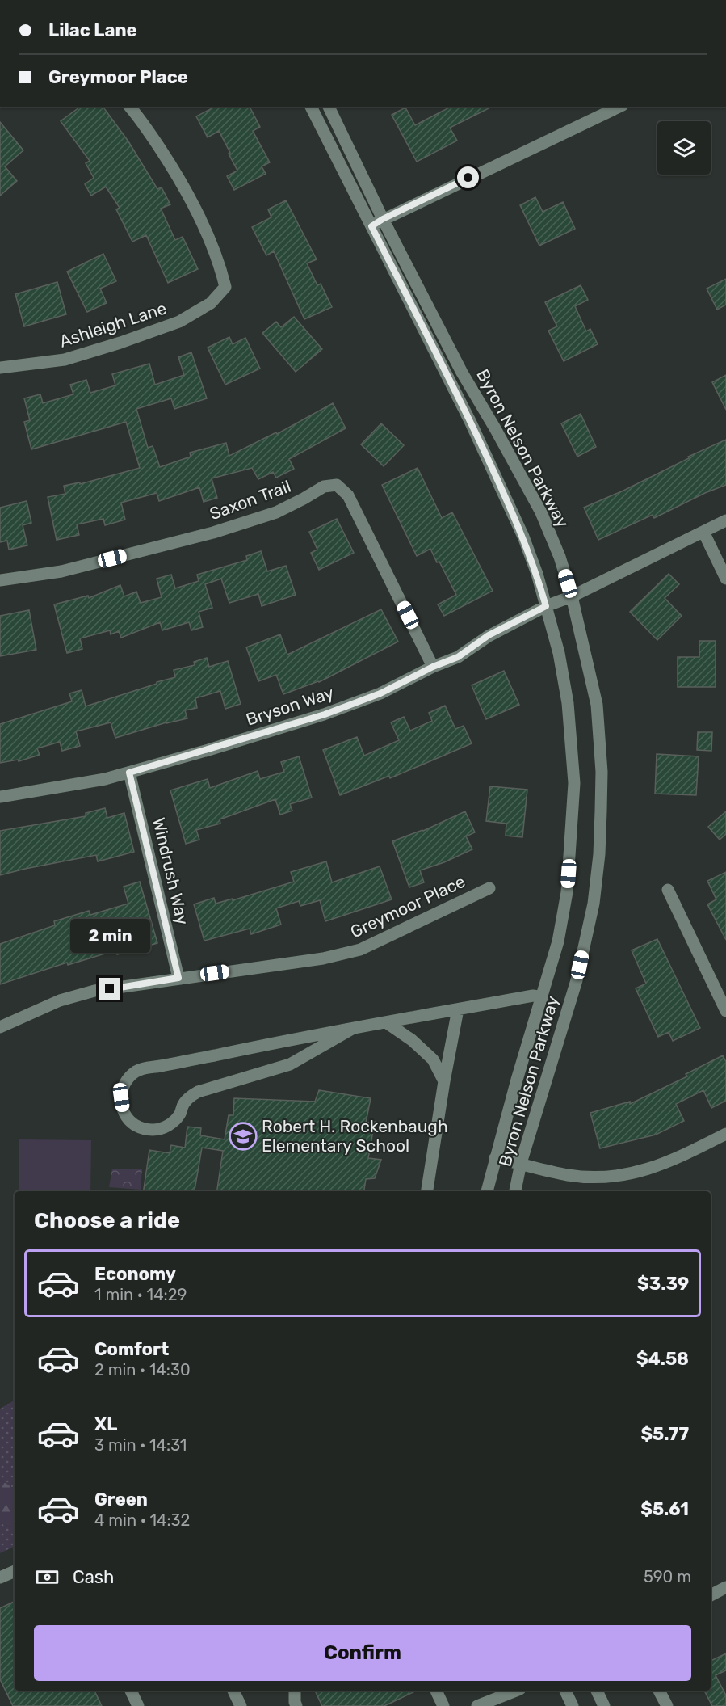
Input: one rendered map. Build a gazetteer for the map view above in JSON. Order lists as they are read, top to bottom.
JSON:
{
  "streets": {
    "street": [
      "Ashleigh Lane",
      "Byron Nelson Parkway",
      "Saxon Trail",
      "Bryson Way",
      "Windrush Way",
      "Greymoor Place"
    ]
  },
  "crossings": [
    ["Byron Nelson Parkway", "Bryson Way"],
    ["Saxon Trail", "Bryson Way"],
    ["Bryson Way", "Windrush Way"],
    ["Windrush Way", "Greymoor Place"]
  ],
  "places": {
    "school or university": ["Robert H. Rockenbaugh Elementary School"]
  },
  "page": {
    "banner": ["Lilac Lane", "Greymoor Place"],
    "bubble": "2 min",
    "heading": "Choose a ride",
    "list": [
      {
        "name": "Economy",
        "note": "1 min · 14:29",
        "value": "$3.39"
      },
      {
        "name": "Comfort",
        "note": "2 min · 14:30",
        "value": "$4.58"
      },
      {
        "name": "XL",
        "note": "3 min · 14:31",
        "value": "$5.77"
      },
      {
        "name": "Green",
        "note": "4 min · 14:32",
        "value": "$5.61"
      }
    ],
    "pay": ["Cash", "590 m"],
    "buttons": "Confirm"
  }
}
